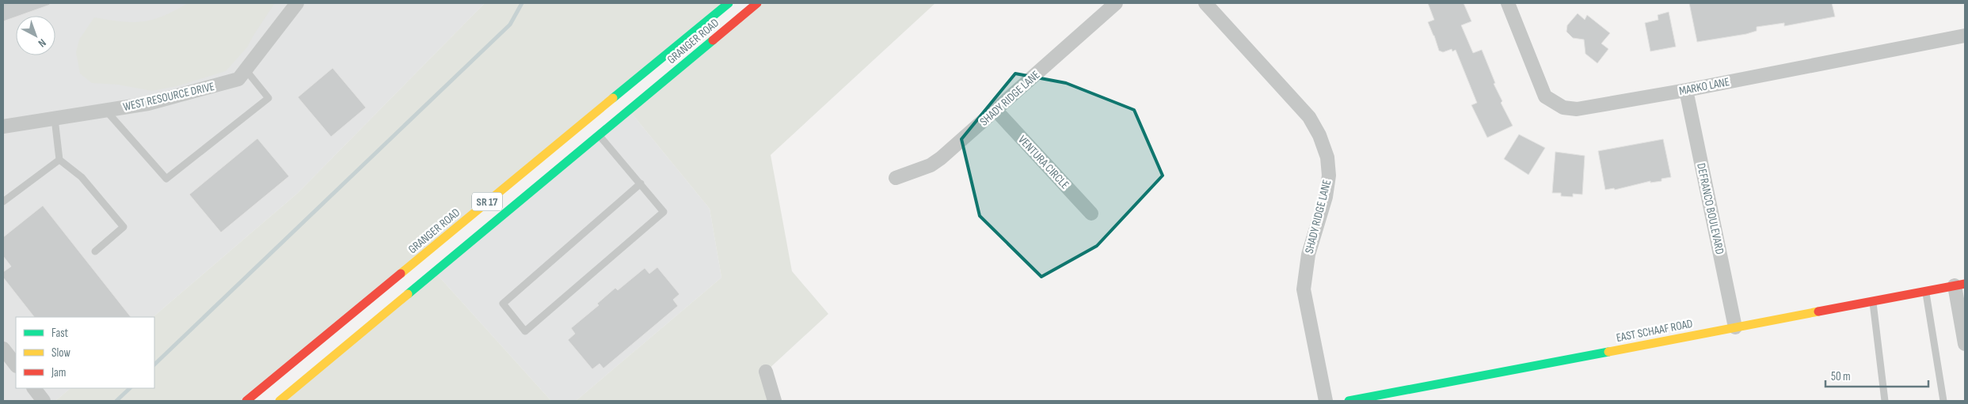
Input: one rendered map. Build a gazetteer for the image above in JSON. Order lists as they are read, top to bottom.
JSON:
{
  "streets": {
    "main road": ["GRANGER ROAD", "SR 17", "EAST SCHAAF ROAD"],
    "street": [
      "MARKO LANE",
      "WEST RESOURCE DRIVE",
      "SHADY RIDGE LANE",
      "VENTURA CIRCLE",
      "DEFRANCO BOULEVARD"
    ]
  },
  "crossings": [
    ["MARKO LANE", "DEFRANCO BOULEVARD"],
    ["SHADY RIDGE LANE", "VENTURA CIRCLE"],
    ["DEFRANCO BOULEVARD", "EAST SCHAAF ROAD"]
  ],
  "legend": ["Fast", "Slow", "Jam"],
  "scale_bar": "50 m",
  "north": "bottom right"
}
